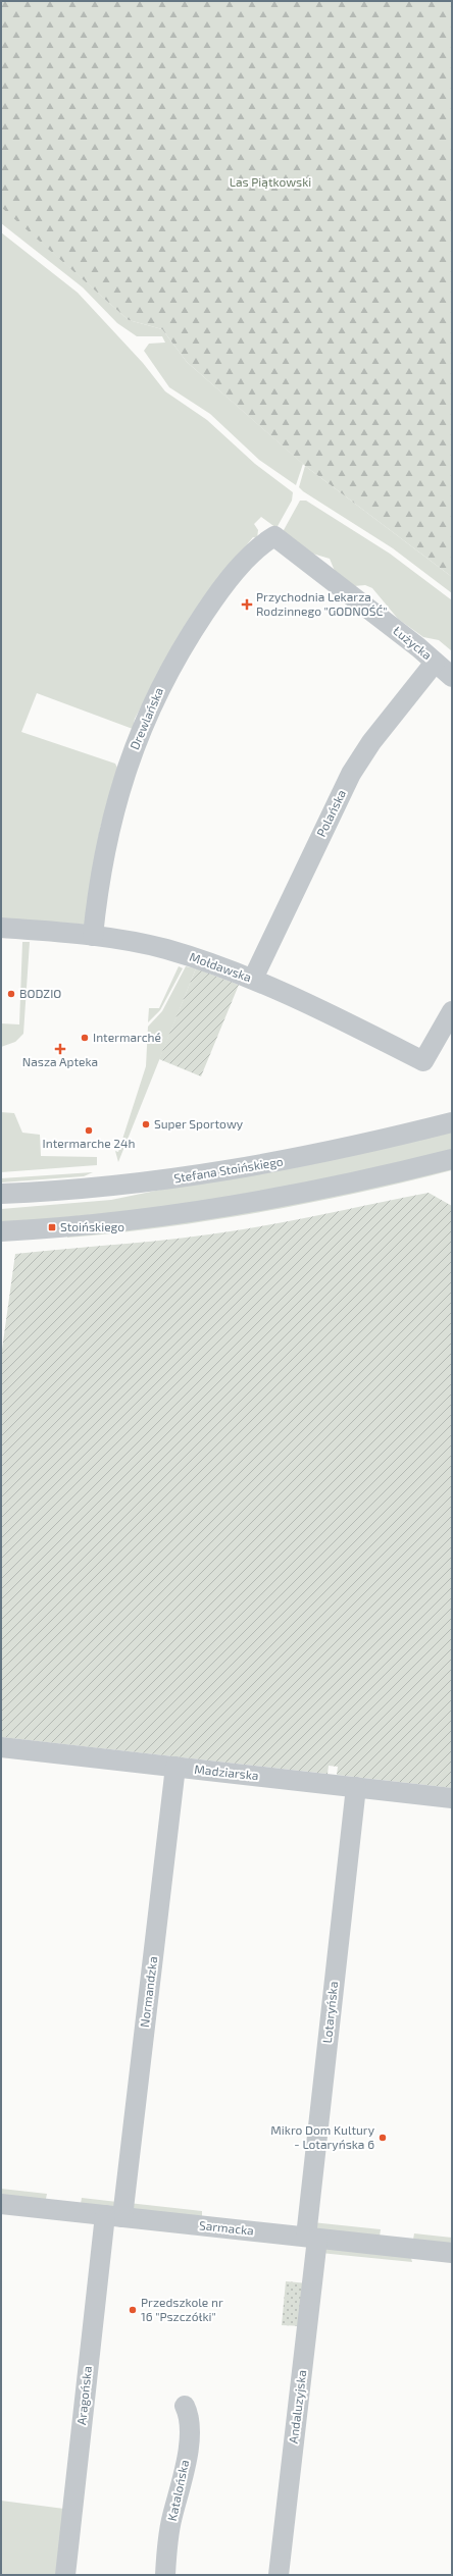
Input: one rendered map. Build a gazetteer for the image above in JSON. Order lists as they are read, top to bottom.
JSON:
{
  "streets": {
    "street": [
      "Łużycka",
      "Drewlańska",
      "Polańska",
      "Mołdawska",
      "Stefana Stoińskiego",
      "Madziarska",
      "Normandzka",
      "Lotaryńska",
      "Sarmacka",
      "Aragońska",
      "Andaluzyjska",
      "Katalońska"
    ]
  },
  "crossings": [
    ["Łużycka", "Drewlańska"],
    ["Łużycka", "Polańska"],
    ["Drewlańska", "Mołdawska"],
    ["Polańska", "Mołdawska"],
    ["Madziarska", "Normandzka"],
    ["Madziarska", "Lotaryńska"],
    ["Normandzka", "Sarmacka"],
    ["Normandzka", "Aragońska"],
    ["Lotaryńska", "Sarmacka"],
    ["Lotaryńska", "Andaluzyjska"],
    ["Sarmacka", "Aragońska"],
    ["Sarmacka", "Andaluzyjska"]
  ],
  "parks": ["Las Piątkowski"],
  "places": {
    "health": ["Przychodnia Lekarza Rodzinnego \"GODNOŚĆ\"", "Nasza Apteka"],
    "other": [
      "BODZIO",
      "Intermarché",
      "Super Sportowy",
      "Intermarche 24h",
      "Mikro Dom Kultury - Lotaryńska 6",
      "Przedszkole nr 16 \"Pszczółki\""
    ],
    "transit": ["Stoińskiego"]
  }
}
